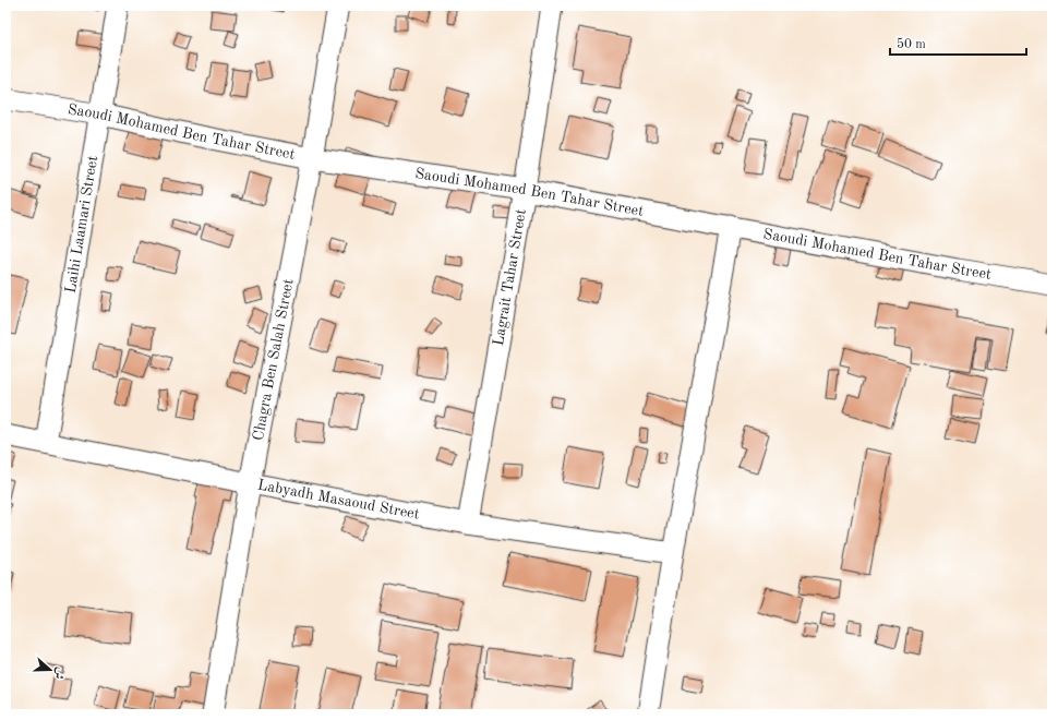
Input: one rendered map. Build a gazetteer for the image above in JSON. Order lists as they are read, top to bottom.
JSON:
{
  "streets": {
    "street": [
      "Saoudi Mohamed Ben Tahar Street",
      "Laihi Laamari Street",
      "Lagrait Tahar Street",
      "Chagra Ben Salah Street",
      "Labyadh Masaoud Street"
    ]
  },
  "crossings": [
    ["Saoudi Mohamed Ben Tahar Street", "Laihi Laamari Street"],
    ["Saoudi Mohamed Ben Tahar Street", "Lagrait Tahar Street"],
    ["Saoudi Mohamed Ben Tahar Street", "Chagra Ben Salah Street"],
    ["Laihi Laamari Street", "Labyadh Masaoud Street"],
    ["Lagrait Tahar Street", "Labyadh Masaoud Street"],
    ["Chagra Ben Salah Street", "Labyadh Masaoud Street"]
  ],
  "scale_bar": "50 m",
  "north": "right"
}
